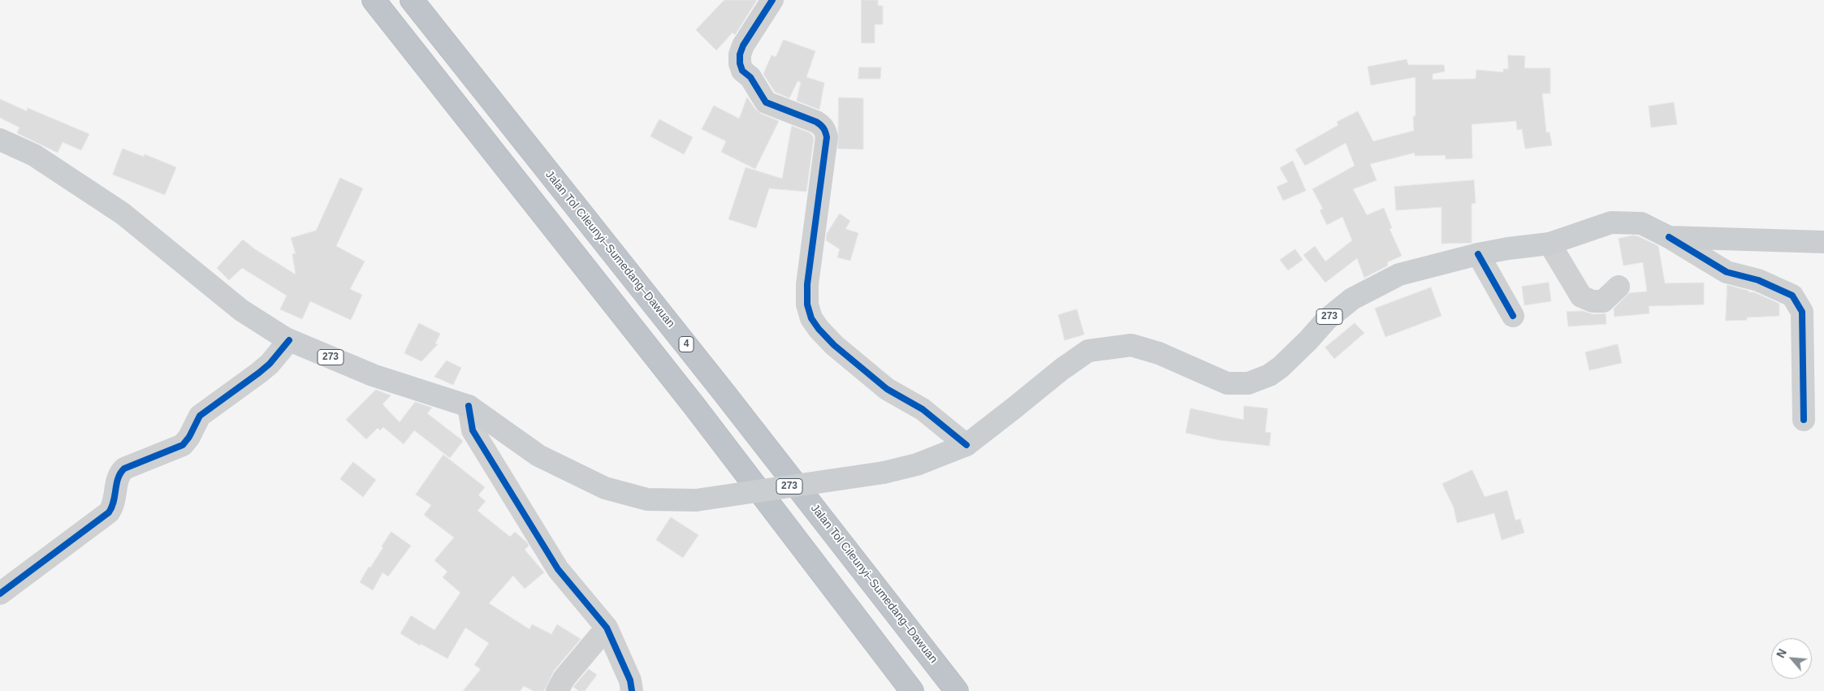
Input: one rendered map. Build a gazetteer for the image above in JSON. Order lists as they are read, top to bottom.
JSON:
{
  "streets": {
    "highway": ["Jalan Tol Cileunyi–Sumedang–Dawuan", "4"],
    "main road": ["273"]
  },
  "north": "top left"
}
